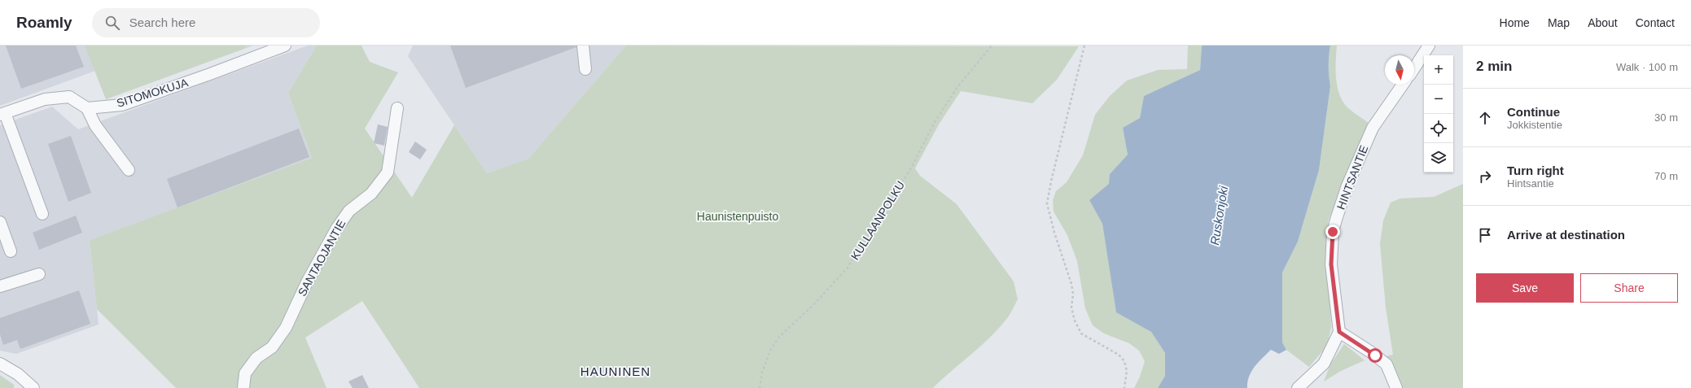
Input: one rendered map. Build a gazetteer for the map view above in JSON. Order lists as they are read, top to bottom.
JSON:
{
  "streets": {
    "street": ["SITOMOKUJA", "HINTSANTIE", "SANTAOJANTIE"],
    "path": ["KULLAANPOLKU"]
  },
  "districts": ["HAUNINEN"],
  "water": ["Ruskonjoki"],
  "parks": ["Haunistenpuisto"],
  "north": "bottom",
  "page": {
    "header": "Roamly",
    "search": "Search here",
    "nav": [
      "Home",
      "Map",
      "About",
      "Contact"
    ],
    "heading": ["2 min", "Walk · 100 m"],
    "map_buttons": ["+", "−"],
    "list": [
      ["Continue", "Jokkistentie", "30 m"],
      ["Turn right", "Hintsantie", "70 m"],
      "Arrive at destination"
    ],
    "buttons": ["Save", "Share"]
  }
}
